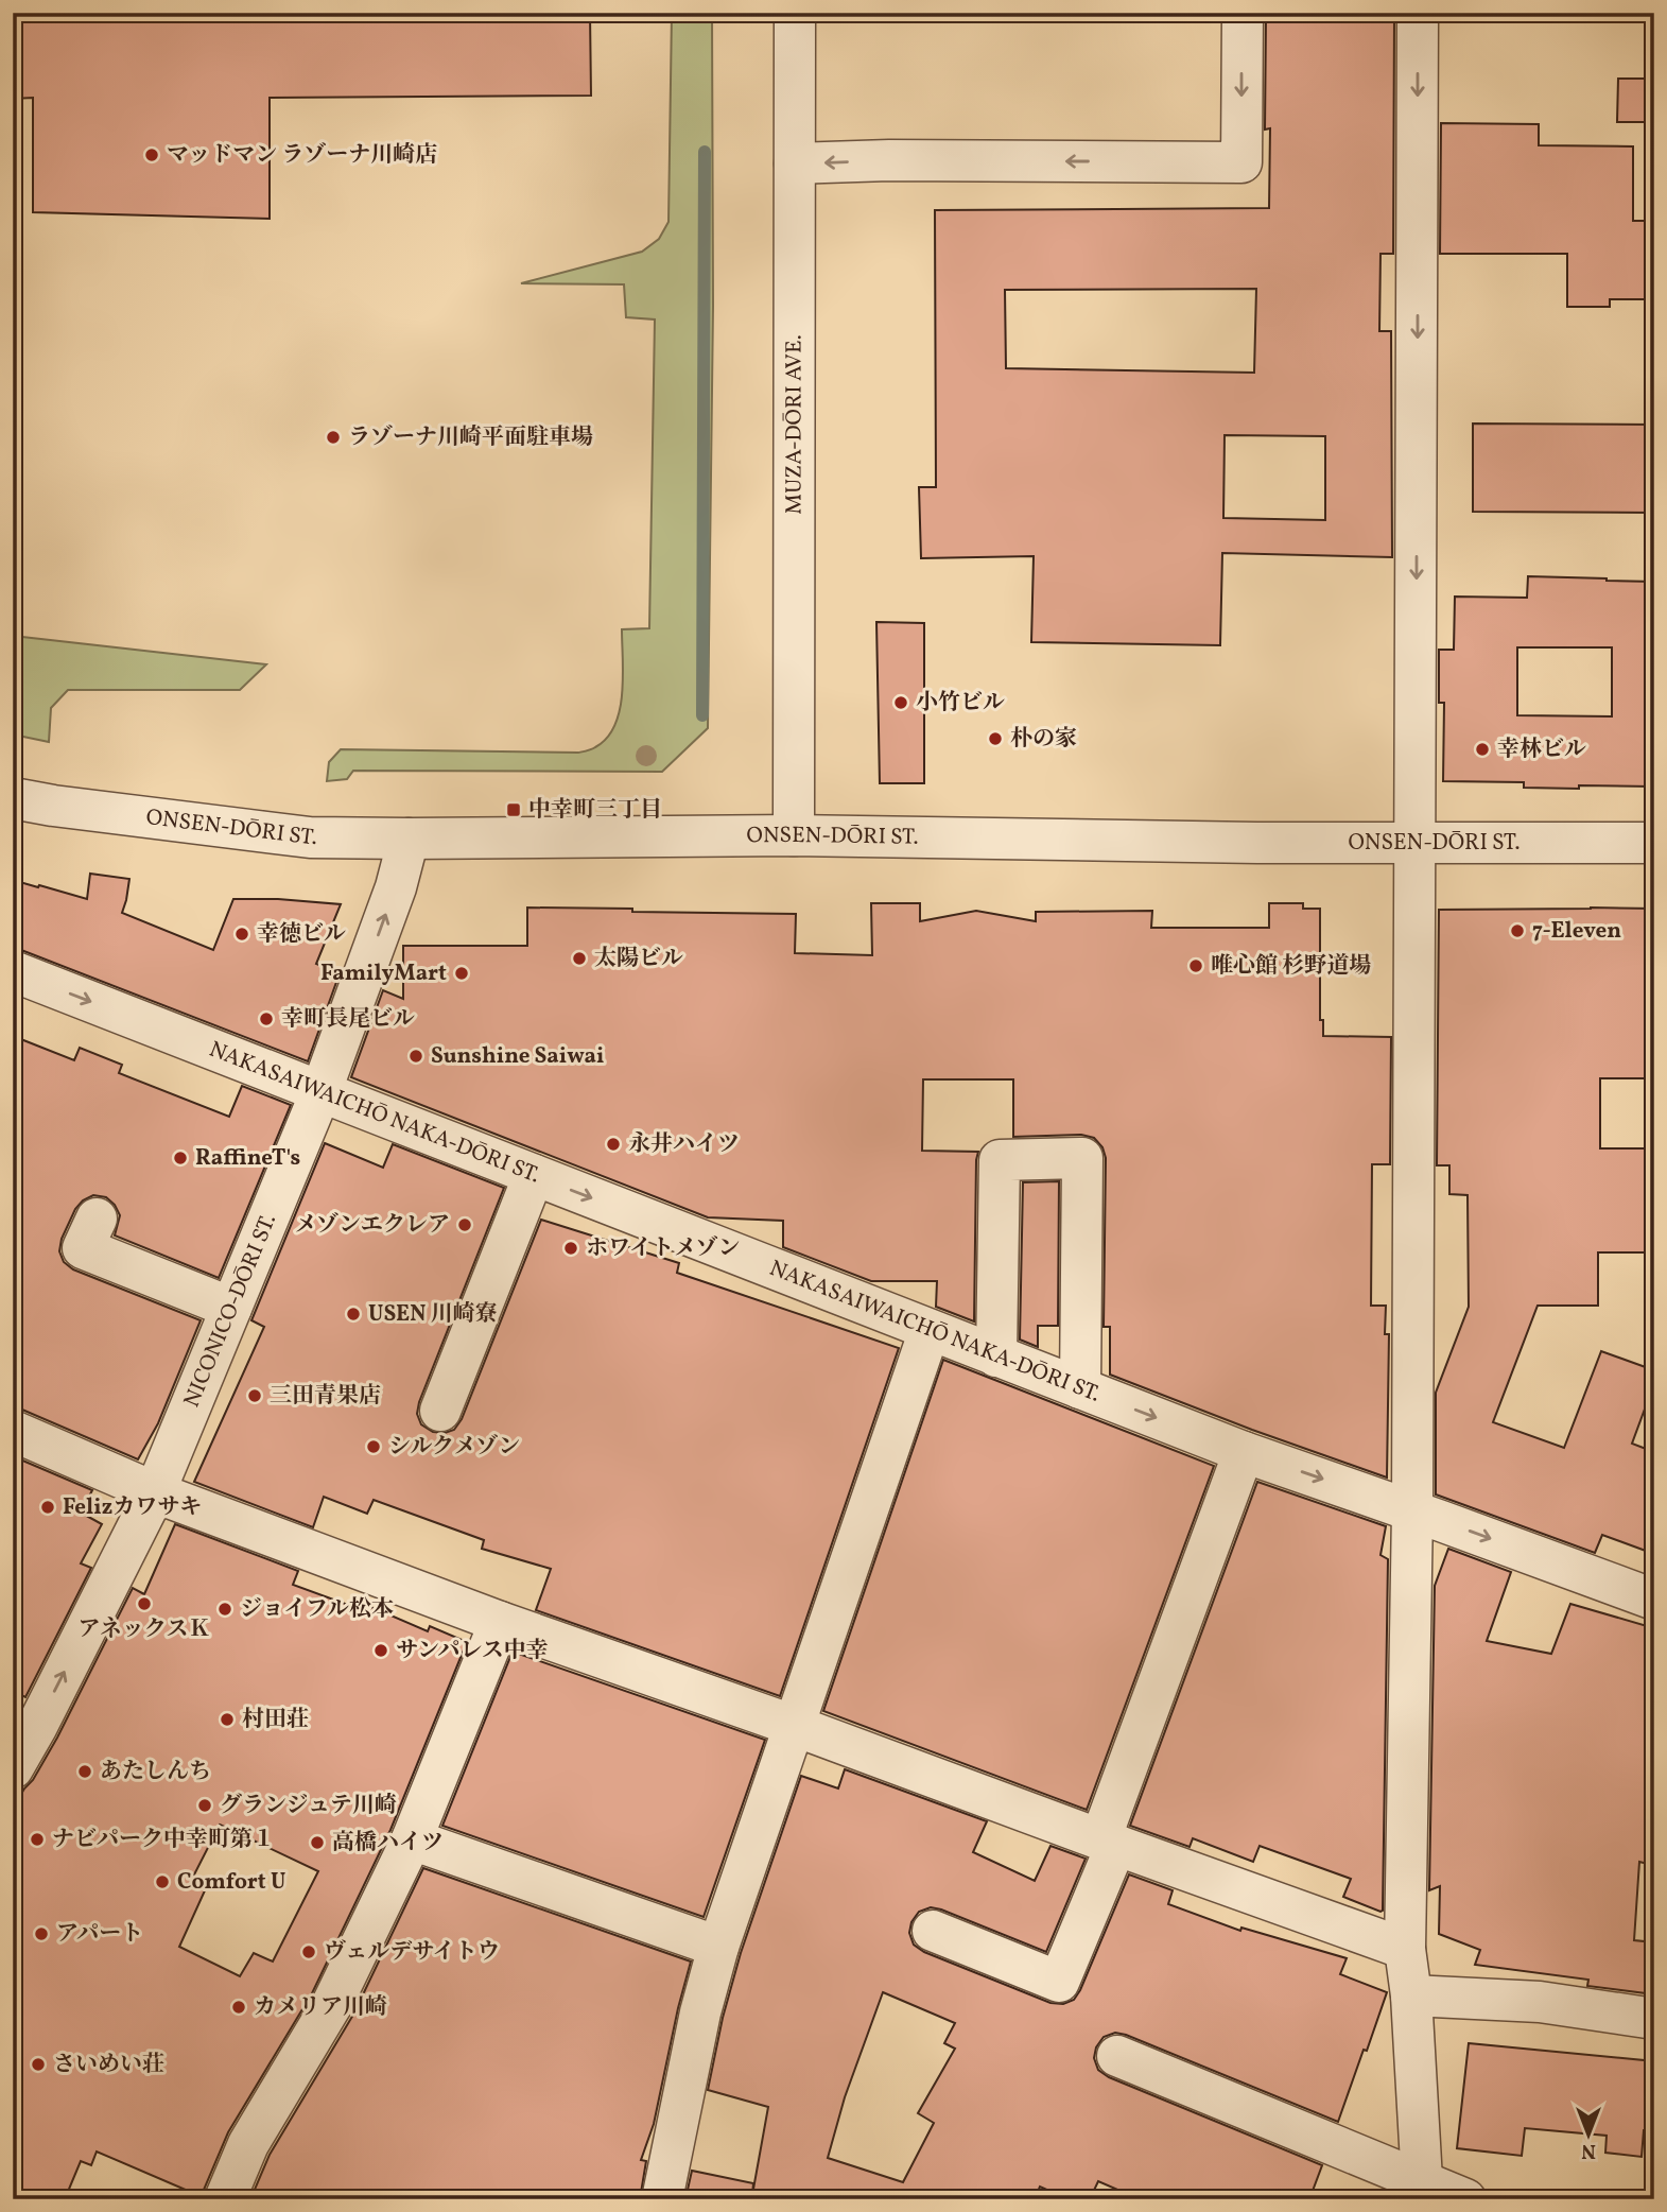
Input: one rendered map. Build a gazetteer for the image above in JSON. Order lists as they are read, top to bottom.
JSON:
{
  "streets": {
    "street": [
      "MUZA-DŌRI AVE.",
      "ONSEN-DŌRI ST.",
      "NAKASAIWAICHŌ NAKA-DŌRI ST.",
      "NICONICO-DŌRI ST."
    ]
  },
  "crossings": [
    ["MUZA-DŌRI AVE.", "ONSEN-DŌRI ST."],
    ["ONSEN-DŌRI ST.", "NICONICO-DŌRI ST."],
    ["NAKASAIWAICHŌ NAKA-DŌRI ST.", "NICONICO-DŌRI ST."]
  ],
  "one_way": ["NAKASAIWAICHŌ NAKA-DŌRI ST.", "NICONICO-DŌRI ST."],
  "places": {
    "other": [
      "マッドマン ラゾーナ川崎店",
      "ラゾーナ川崎平面駐車場",
      "小竹ビル",
      "朴の家",
      "幸林ビル",
      "7-Eleven",
      "幸徳ビル",
      "太陽ビル",
      "唯心館 杉野道場",
      "FamilyMart",
      "幸町長尾ビル",
      "Sunshine Saiwai",
      "永井ハイツ",
      "RaffineT's",
      "メゾンエクレア",
      "ホワイトメゾン",
      "USEN 川崎寮",
      "三田青果店",
      "シルクメゾン",
      "Felizカワサキ",
      "アネックスＫ",
      "ジョイフル松本",
      "サンパレス中幸",
      "村田荘",
      "あたしんち",
      "グランジュテ川崎",
      "ナビパーク中幸町第１",
      "高橋ハイツ",
      "Comfort U",
      "アパート",
      "ヴェルデサイトウ",
      "カメリア川崎",
      "さいめい荘"
    ],
    "transit": ["中幸町三丁目"]
  },
  "north": "bottom"
}
